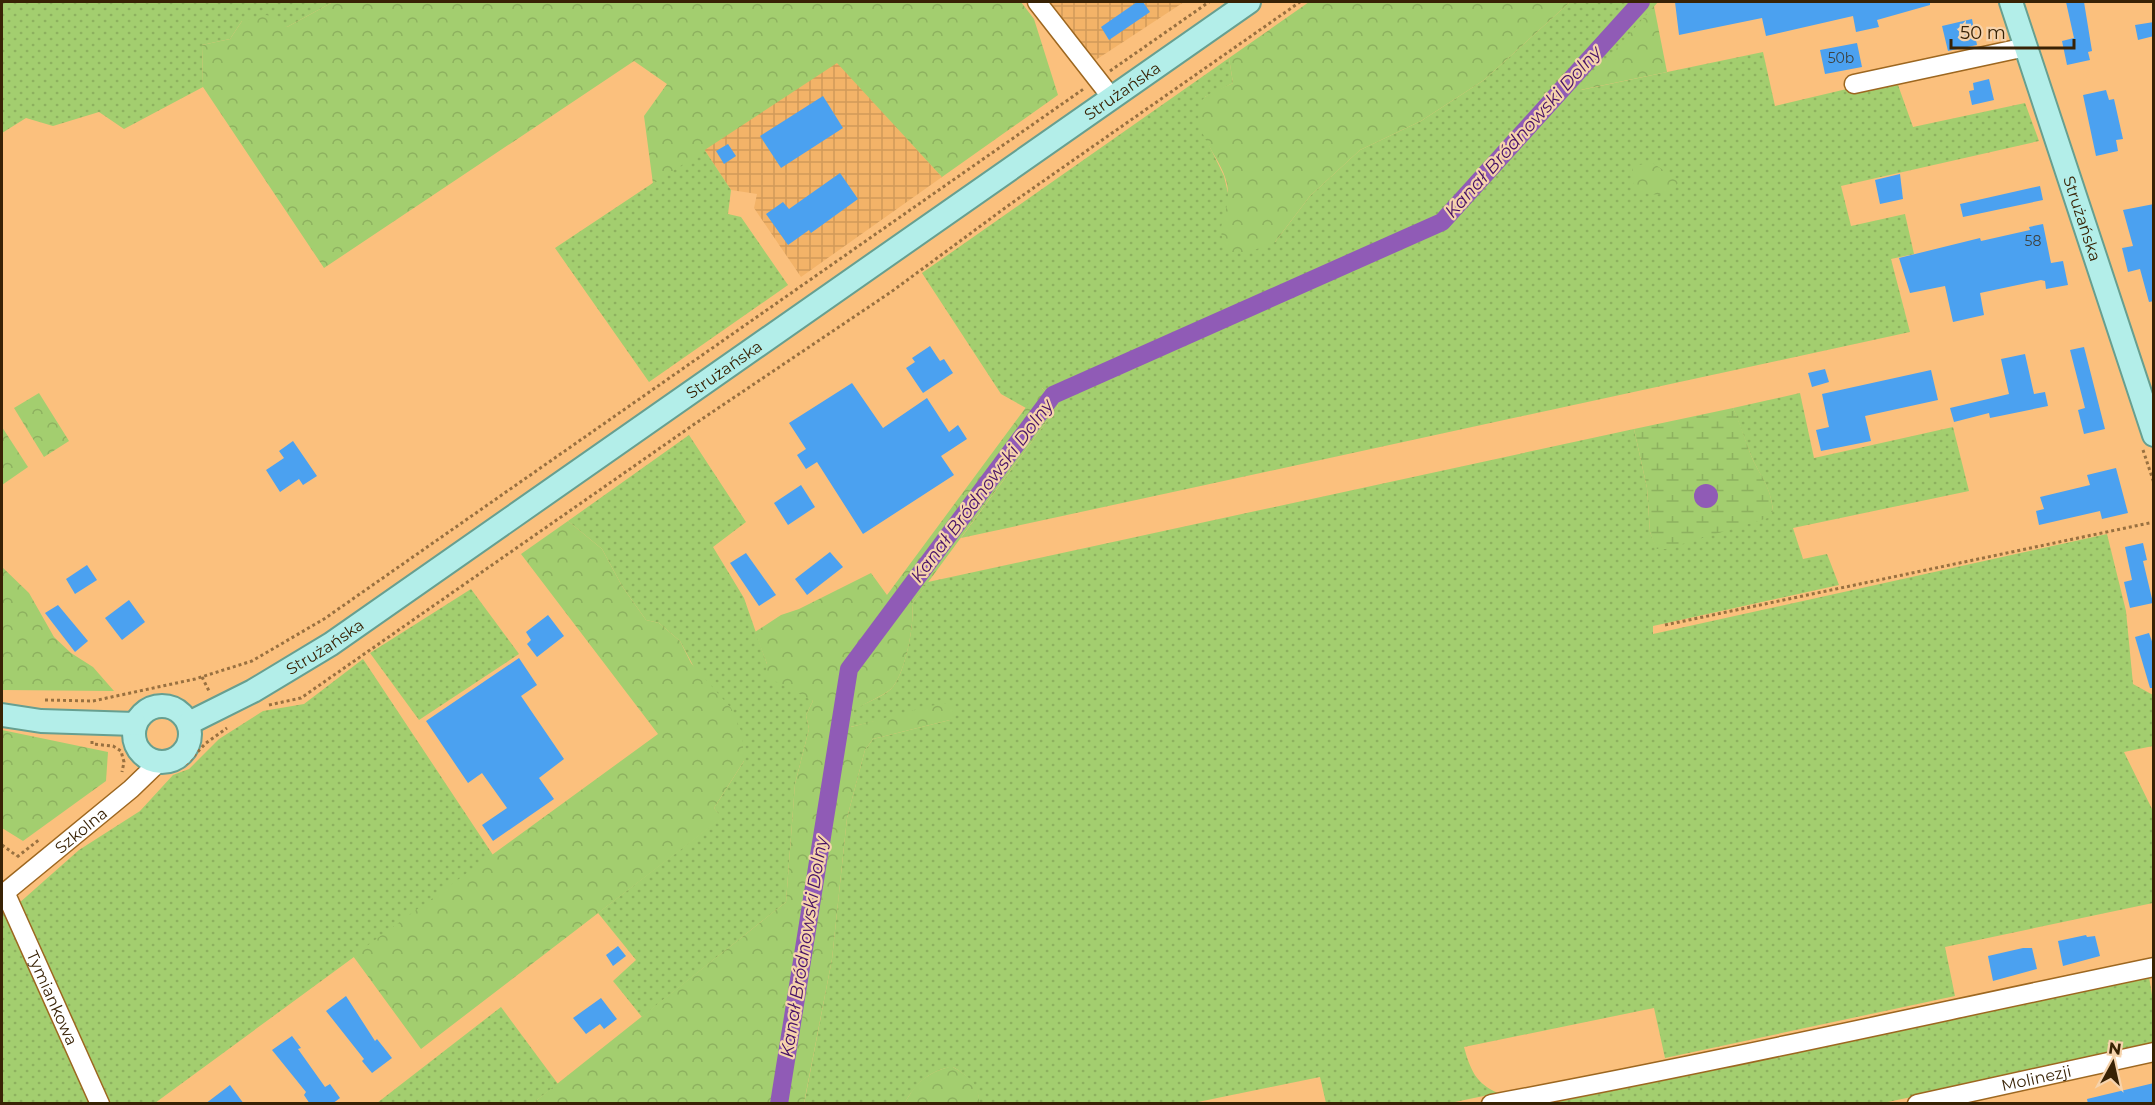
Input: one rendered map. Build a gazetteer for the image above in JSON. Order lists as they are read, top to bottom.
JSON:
{
  "streets": {
    "main road": ["Strużańska"],
    "street": ["Szkolna", "Tymiankowa", "Molinezji"]
  },
  "crossings": [
    ["Strużańska", "Szkolna"],
    ["Szkolna", "Tymiankowa"]
  ],
  "water": ["Kanał Bródnowski Dolny"],
  "house_numbers": ["50b", "58"],
  "scale_bar": "50 m",
  "north": "top"
}
